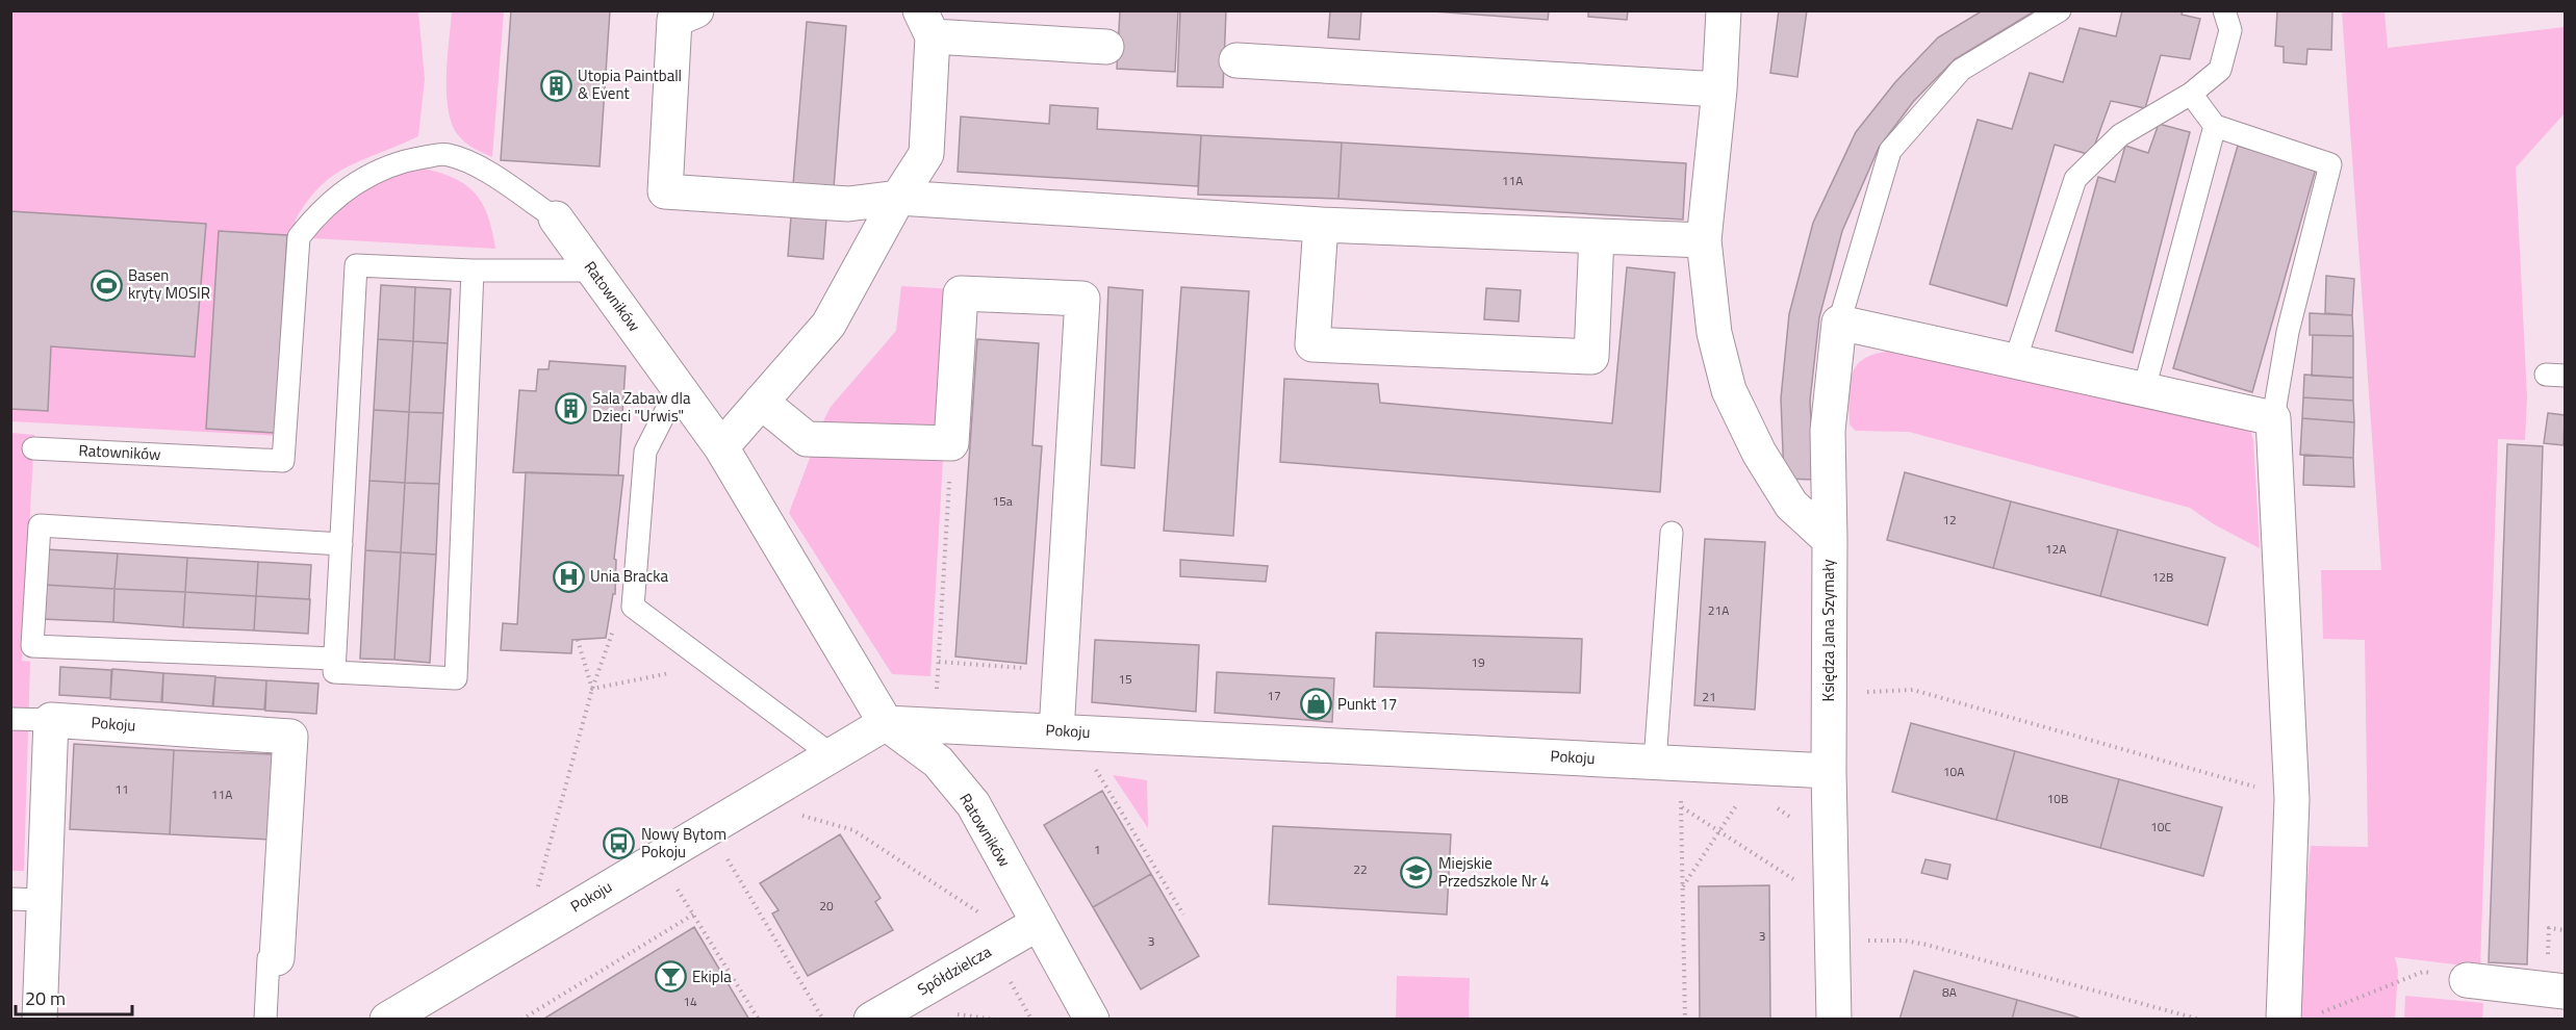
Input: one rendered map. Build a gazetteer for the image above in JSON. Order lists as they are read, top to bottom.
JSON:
{
  "streets": {
    "street": [
      "Ratowników",
      "Księdza Jana Szymały",
      "Pokoju",
      "Spółdzielcza"
    ]
  },
  "crossings": [
    ["Ratowników", "Pokoju"],
    ["Ratowników", "Spółdzielcza"],
    ["Księdza Jana Szymały", "Pokoju"]
  ],
  "places": {
    "building": ["Utopia Paintball & Event", "Sala Zabaw dla Dzieci \"Urwis\""],
    "sports": ["Basen kryty MOSIR"],
    "hospital": ["Unia Bracka"],
    "shop": ["Punkt 17"],
    "bus stop": ["Nowy Bytom Pokoju"],
    "school or university": ["Miejskie Przedszkole Nr 4"],
    "bar": ["Ekipla"]
  },
  "house_numbers": [
    "11A",
    "15a",
    "12",
    "12A",
    "12B",
    "21A",
    "19",
    "15",
    "17",
    "21",
    "10A",
    "11",
    "11A",
    "10B",
    "10C",
    "1",
    "22",
    "20",
    "3",
    "3",
    "8A",
    "14"
  ],
  "scale_bar": "20 m"
}
